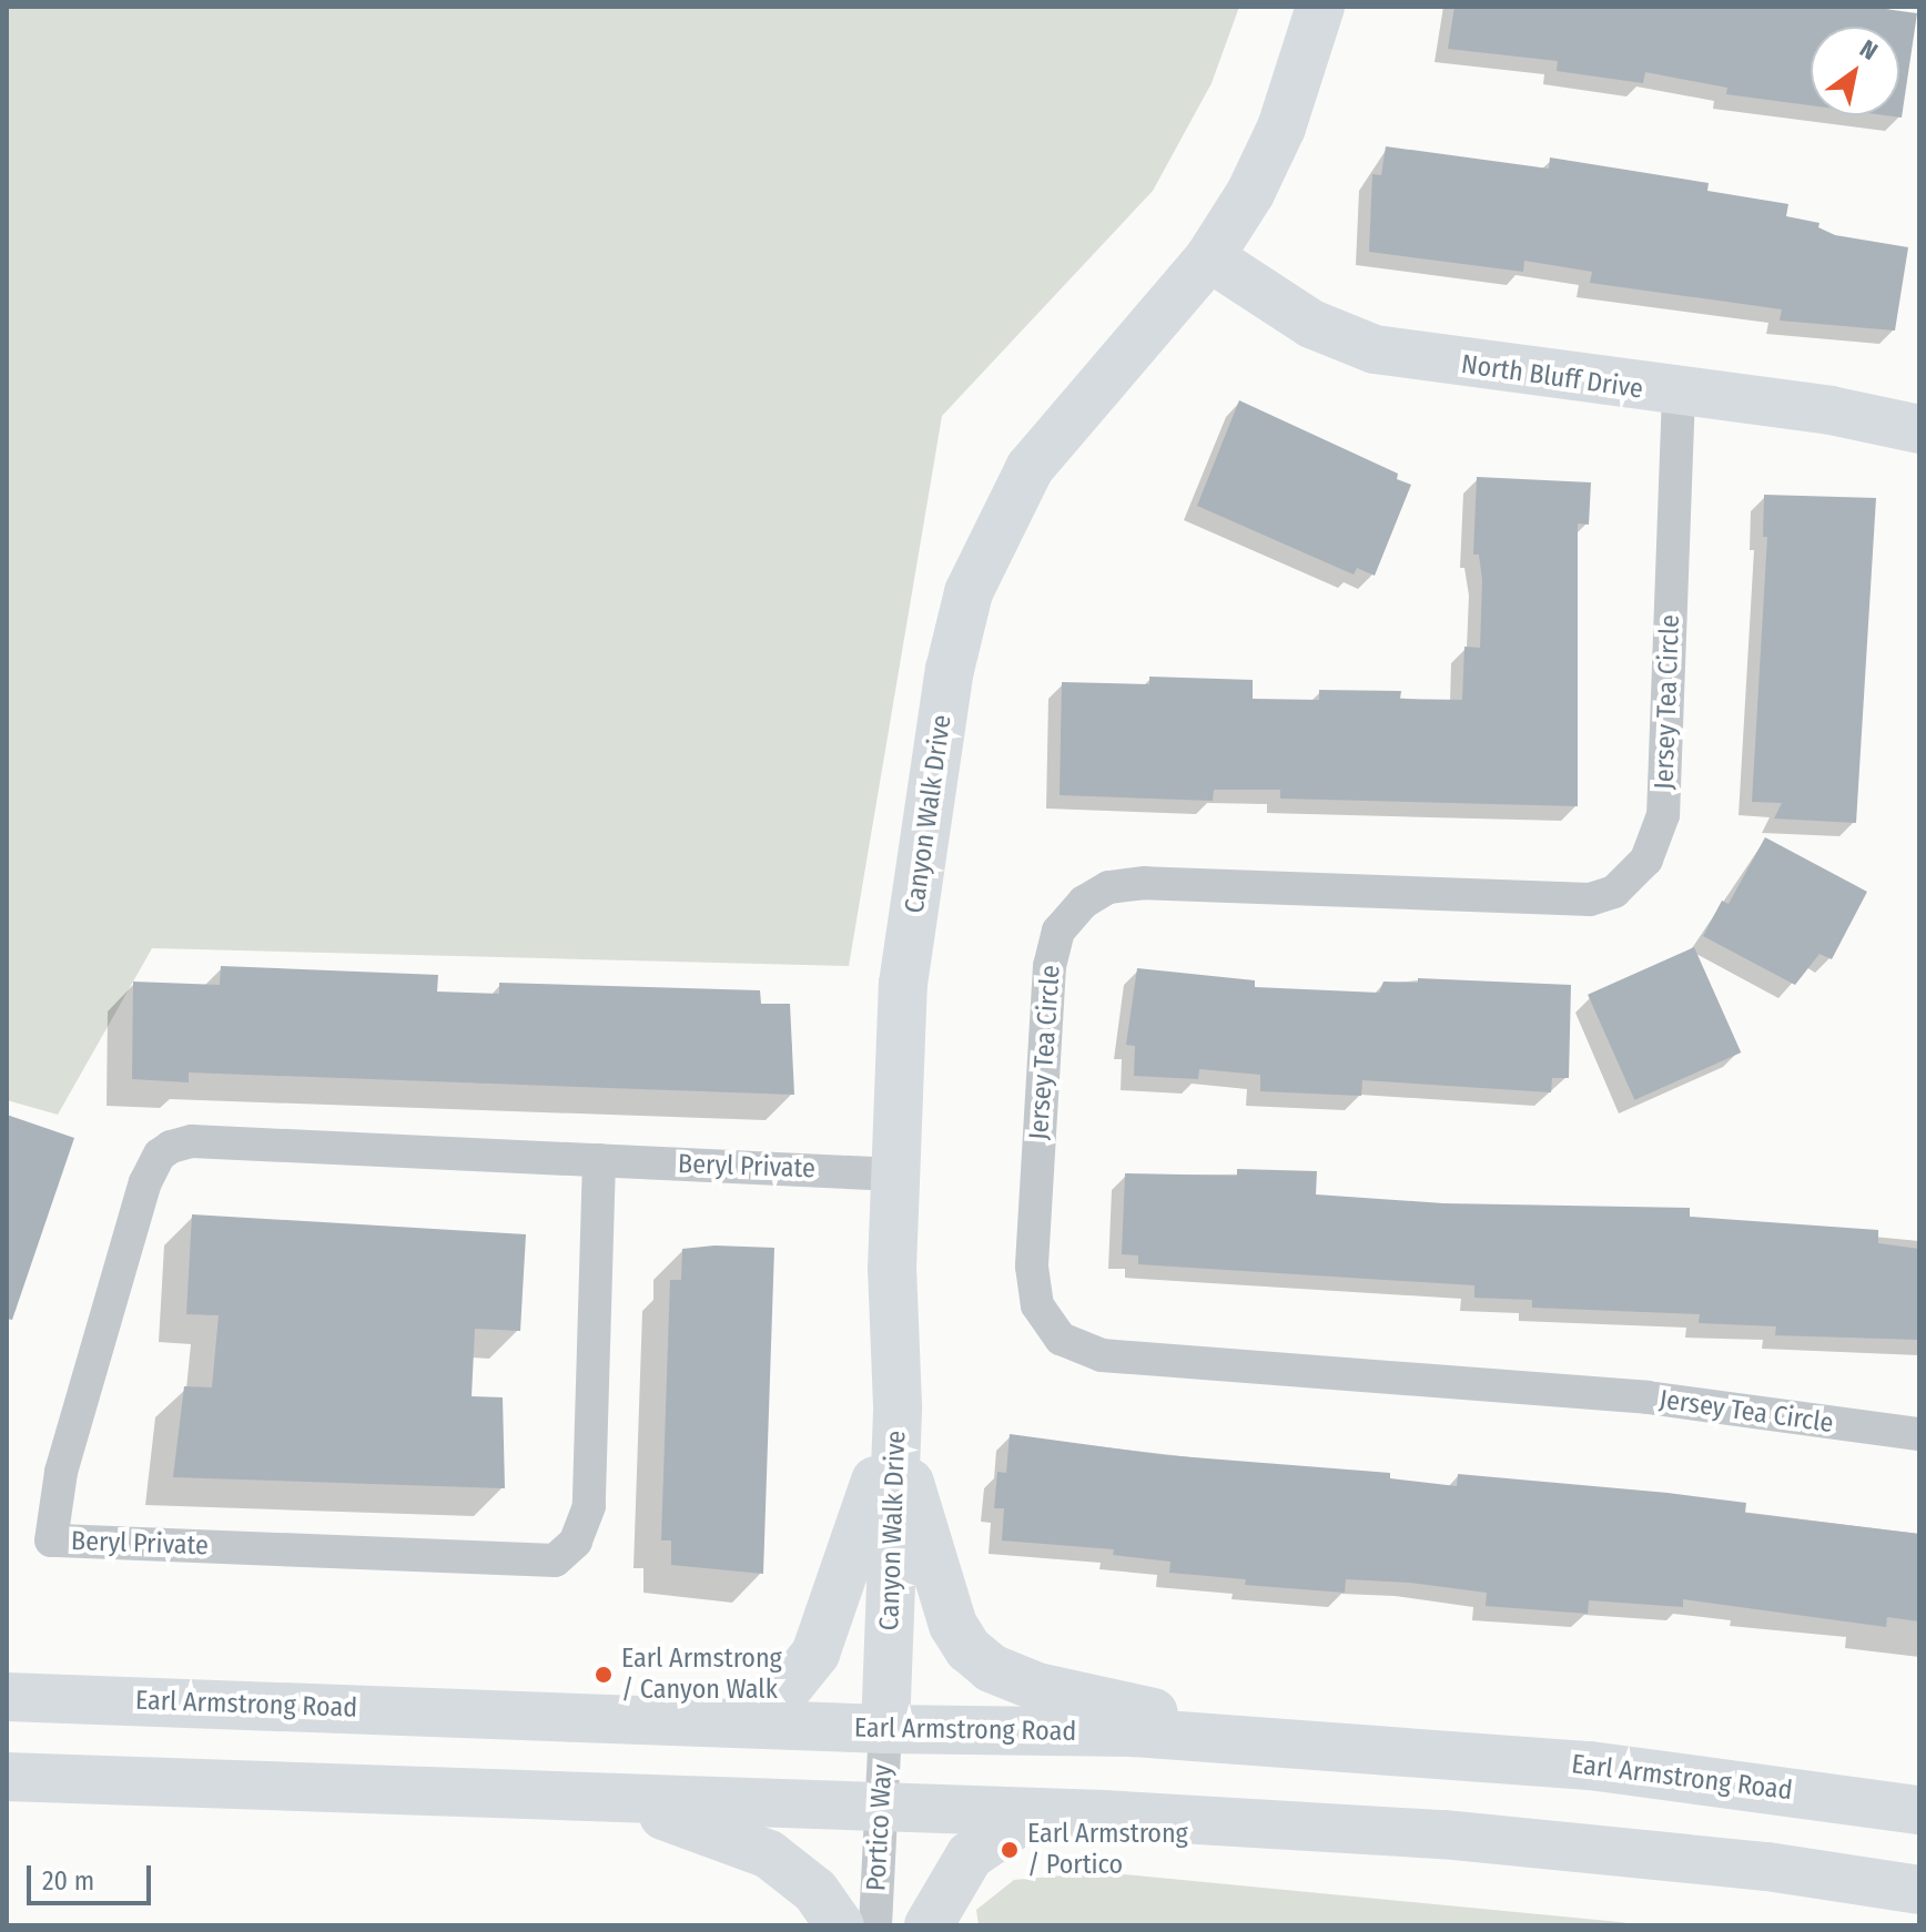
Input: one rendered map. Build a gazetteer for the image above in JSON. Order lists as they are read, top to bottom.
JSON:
{
  "streets": {
    "main road": ["North Bluff Drive", "Canyon Walk Drive", "Earl Armstrong Road"],
    "street": ["Jersey Tea Circle", "Beryl Private", "Portico Way"]
  },
  "crossings": [
    ["North Bluff Drive", "Jersey Tea Circle"],
    ["North Bluff Drive", "Canyon Walk Drive"],
    ["Canyon Walk Drive", "Beryl Private"],
    ["Canyon Walk Drive", "Earl Armstrong Road"],
    ["Canyon Walk Drive", "Portico Way"],
    ["Earl Armstrong Road", "Portico Way"]
  ],
  "places": ["Earl Armstrong / Canyon Walk", "Earl Armstrong / Portico"],
  "scale_bar": "20 m",
  "north": "top right"
}
